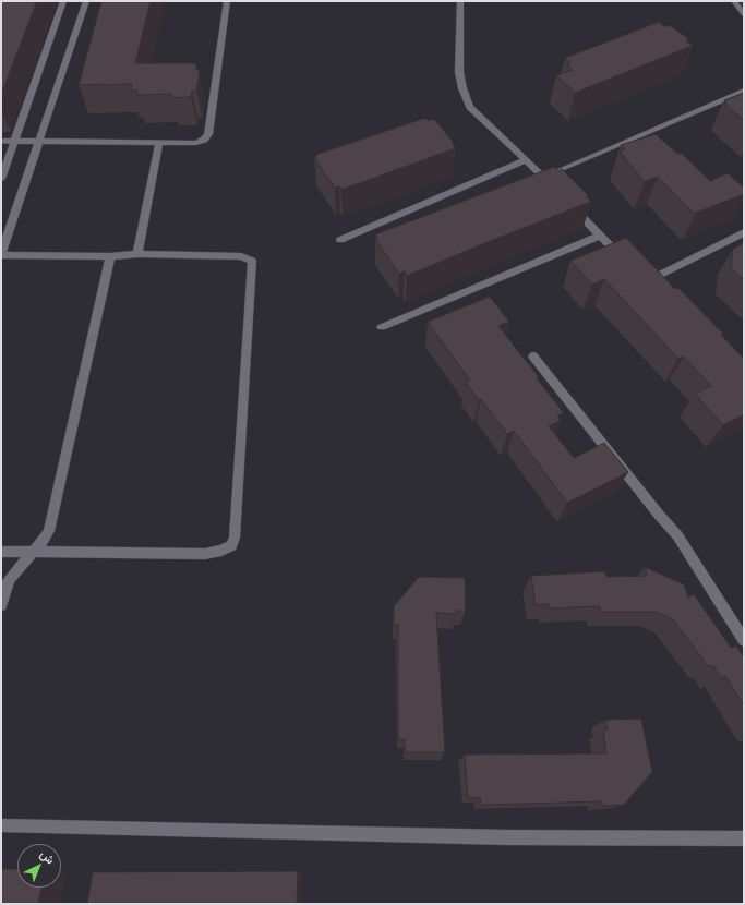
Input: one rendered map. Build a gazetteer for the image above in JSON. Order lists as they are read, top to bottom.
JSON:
{
  "north": "top right"
}
